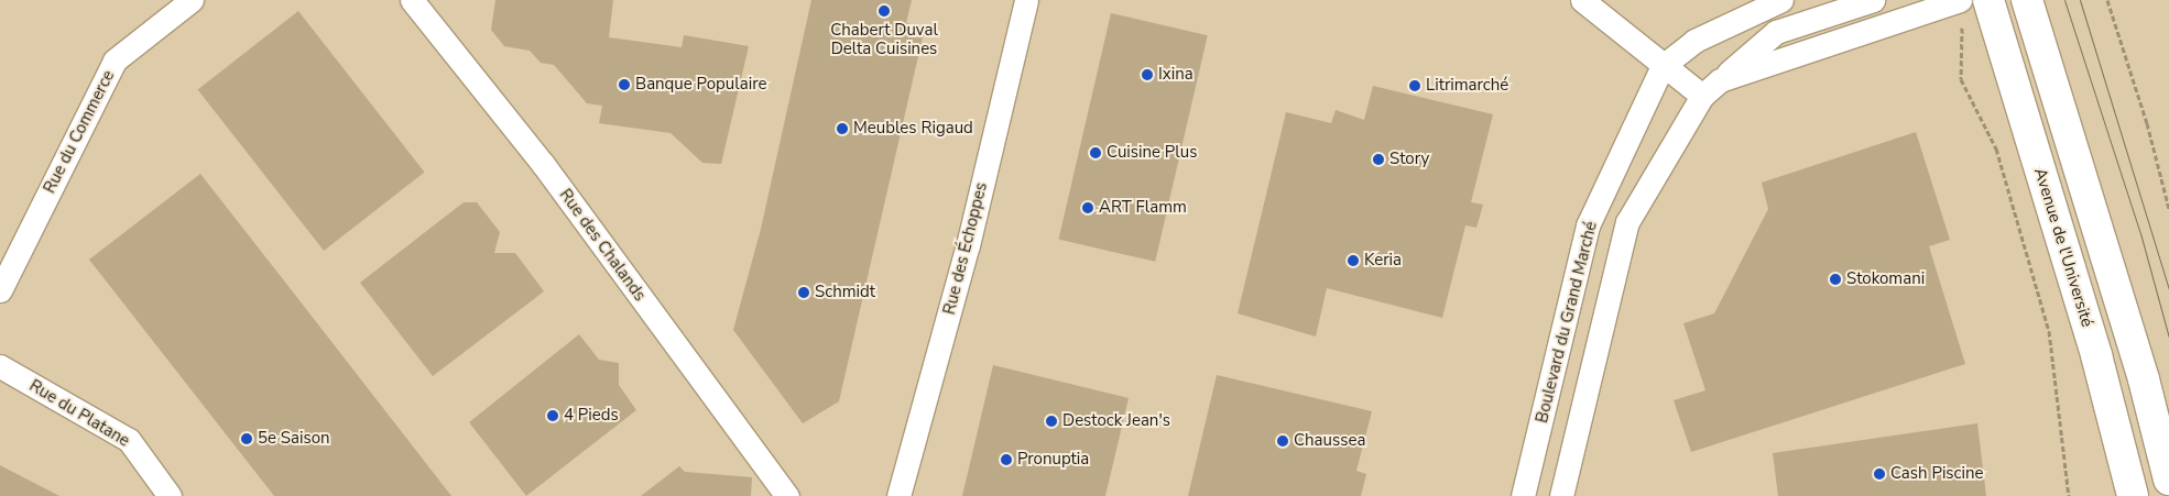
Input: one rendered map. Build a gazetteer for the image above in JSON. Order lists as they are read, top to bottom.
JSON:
{
  "streets": {
    "main road": ["Avenue de l'Université"],
    "street": [
      "Rue du Commerce",
      "Rue des Chalands",
      "Rue des Échoppes",
      "Boulevard du Grand Marché",
      "Rue du Platane"
    ]
  },
  "places": [
    "Chabert Duval Delta Cuisines",
    "Ixina",
    "Banque Populaire",
    "Litrimarché",
    "Meubles Rigaud",
    "Cuisine Plus",
    "Story",
    "ART Flamm",
    "Keria",
    "Stokomani",
    "Schmidt",
    "4 Pieds",
    "Destock Jean's",
    "5e Saison",
    "Chaussea",
    "Pronuptia",
    "Cash Piscine"
  ]
}
